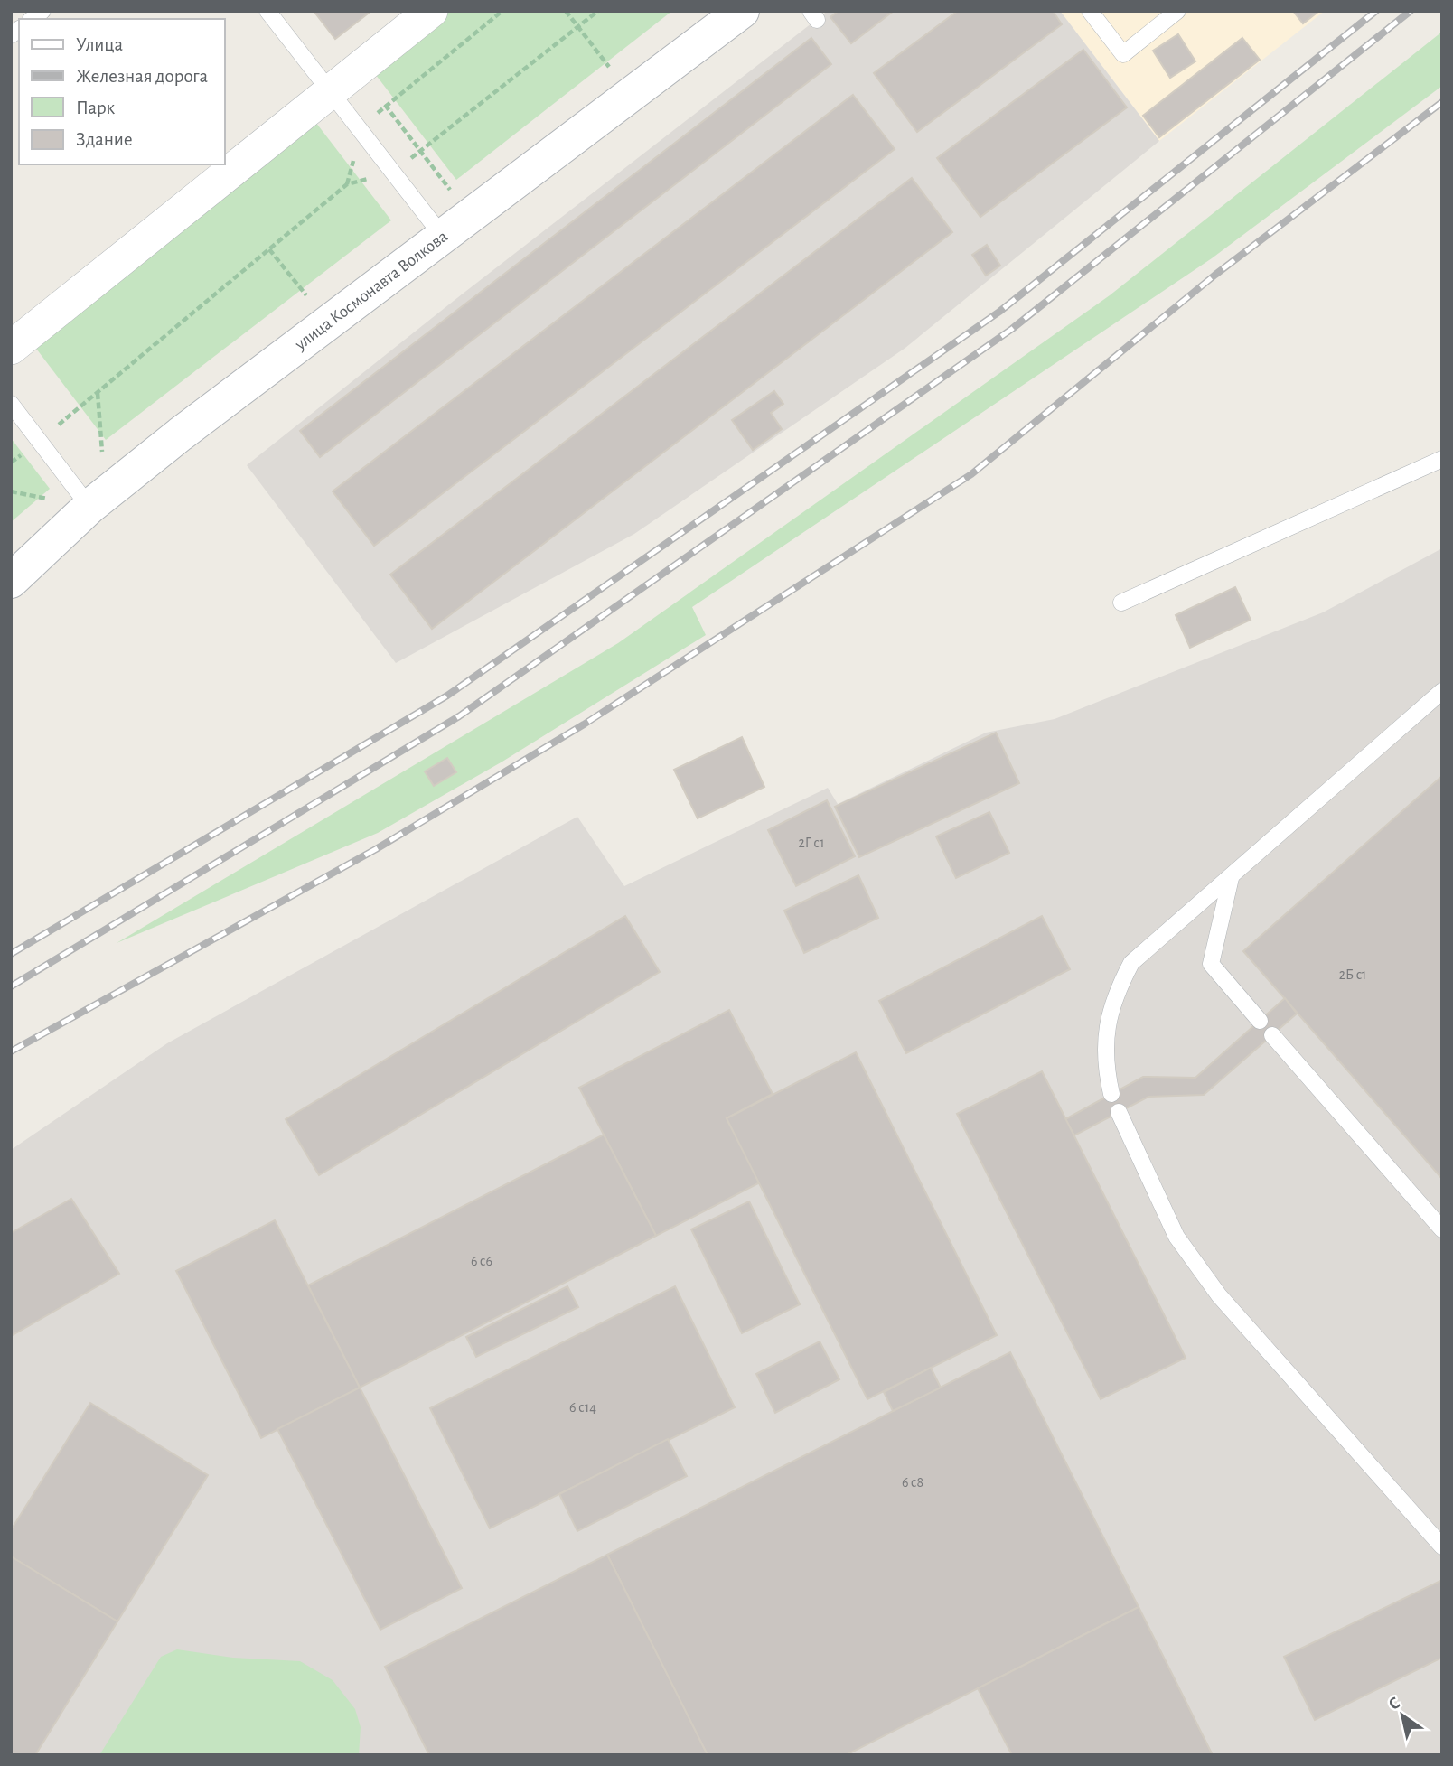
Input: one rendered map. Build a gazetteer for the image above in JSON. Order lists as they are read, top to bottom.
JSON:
{
  "streets": {
    "main road": ["улица Космонавта Волкова"]
  },
  "house_numbers": [
    "2Г с1",
    "2Б c1",
    "6 с6",
    "6 с14",
    "6 с8"
  ],
  "legend": [
    "Улица",
    "Железная дорога",
    "Парк",
    "Здание"
  ],
  "north": "top left"
}
